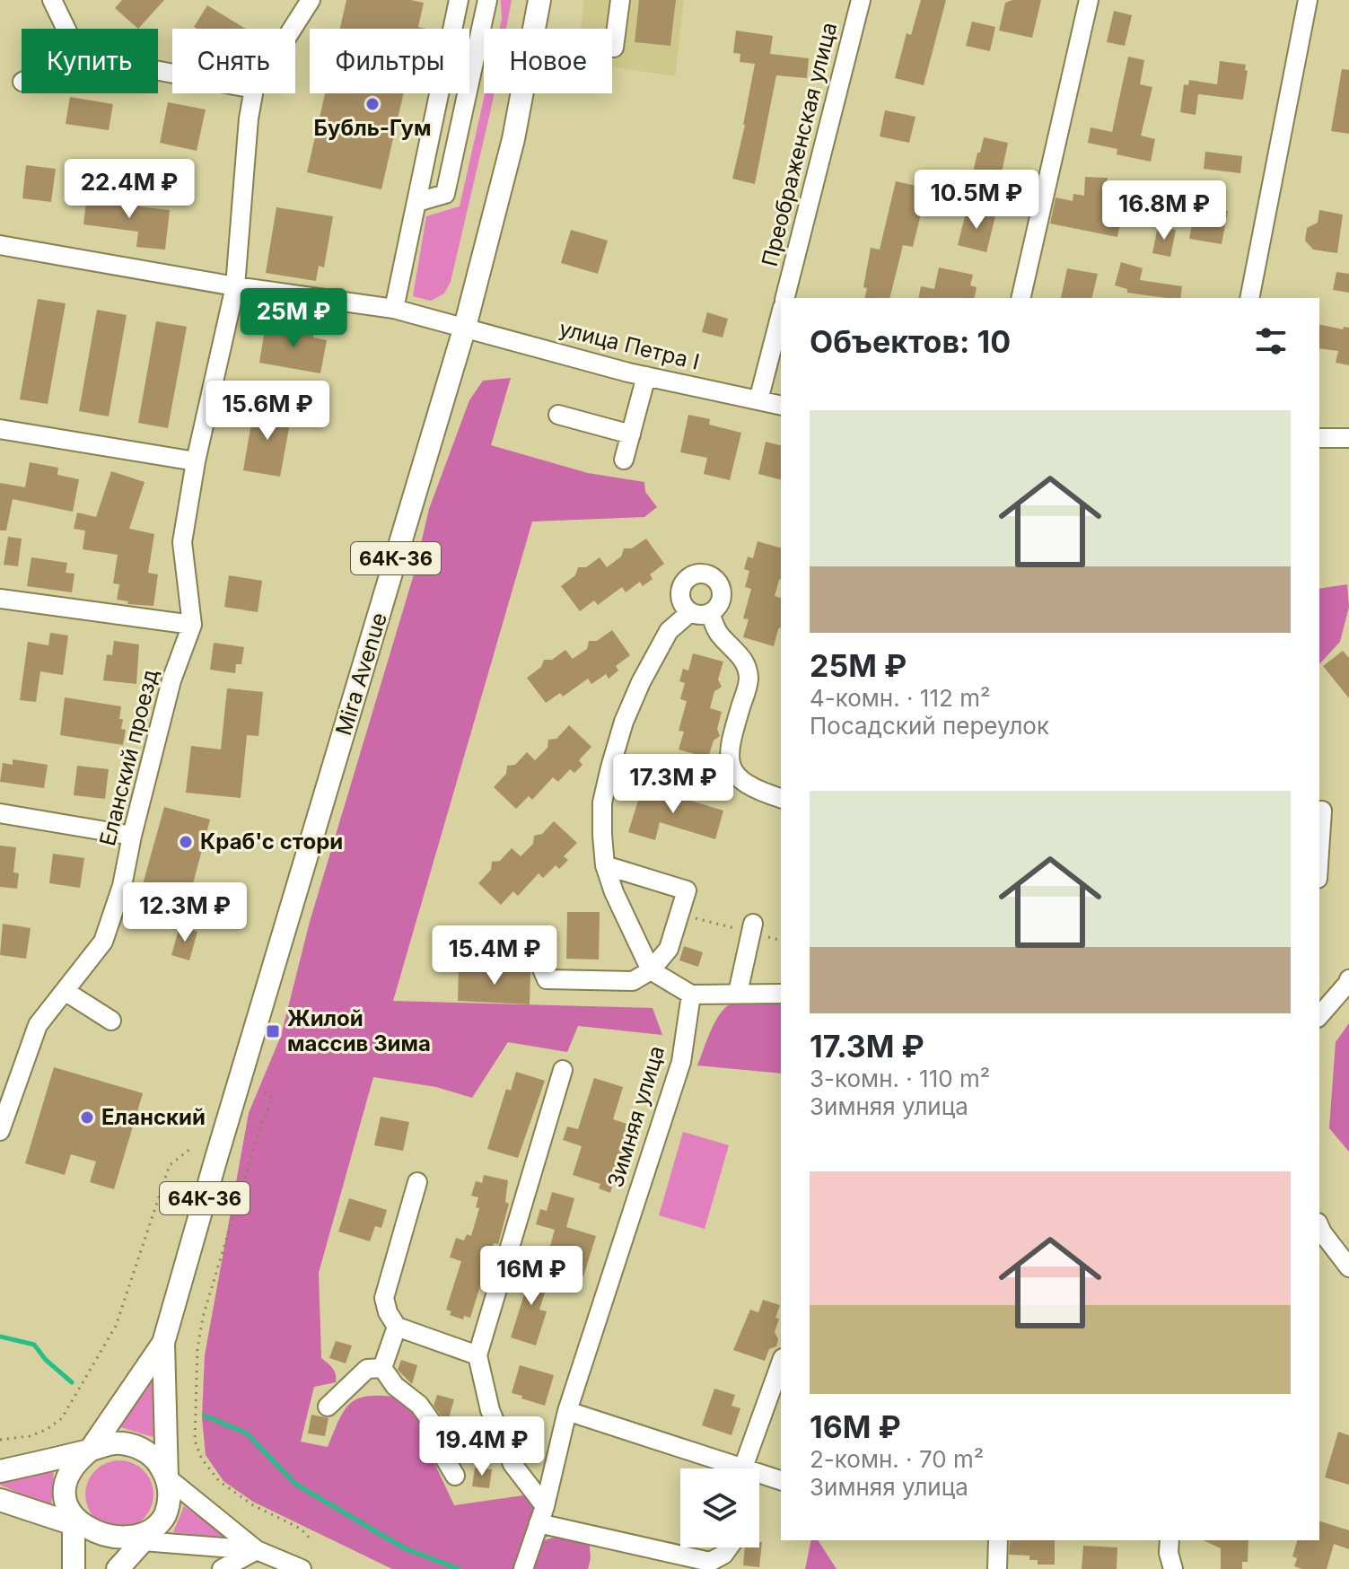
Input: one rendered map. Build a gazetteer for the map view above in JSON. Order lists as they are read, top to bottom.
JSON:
{
  "streets": {
    "main road": ["64К-36", "Mira Avenue"],
    "street": [
      "Преображенская улица",
      "улица Петра I",
      "Еланский проезд",
      "Зимняя улица"
    ]
  },
  "crossings": [
    ["улица Петра I", "Mira Avenue"],
    ["64К-36", "Mira Avenue"]
  ],
  "places": {
    "other": ["Бубль-Гум", "Краб'с стори", "Еланский"],
    "transit": ["Жилой массив Зима"]
  },
  "page": {
    "chip": [
      "Купить",
      "Снять",
      "Фильтры",
      "Новое"
    ],
    "price": [
      "22.4M ₽",
      "10.5M ₽",
      "16.8M ₽",
      "25M ₽",
      "15.6M ₽",
      "17.3M ₽",
      "12.3M ₽",
      "15.4M ₽",
      "16M ₽",
      "19.4M ₽"
    ],
    "heading": "Объектов: 10",
    "list": [
      {
        "name": "25M ₽",
        "note": "4-комн. · 112 m² · Посадский переулок"
      },
      {
        "name": "17.3M ₽",
        "note": "3-комн. · 110 m² · Зимняя улица"
      },
      {
        "name": "16M ₽",
        "note": "2-комн. · 70 m² · Зимняя улица"
      }
    ]
  }
}
